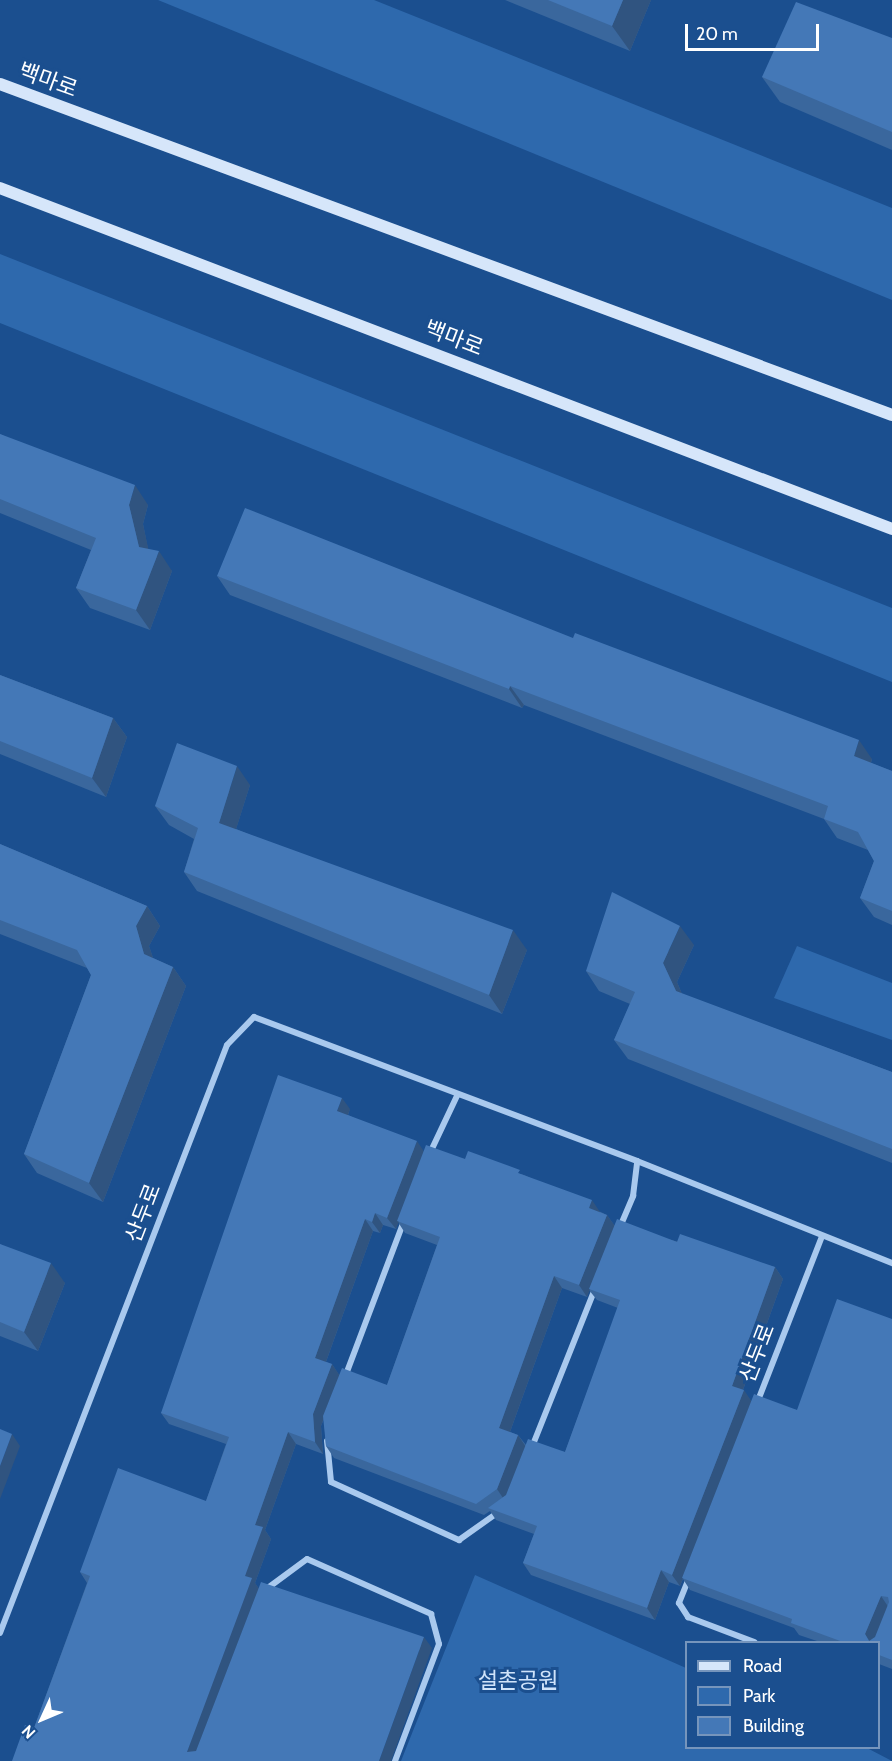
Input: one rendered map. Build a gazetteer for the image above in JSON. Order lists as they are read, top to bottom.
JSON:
{
  "streets": {
    "main road": ["백마로"],
    "street": ["산두로"]
  },
  "parks": ["설촌공원"],
  "legend": ["Road", "Park", "Building"],
  "scale_bar": "20 m",
  "north": "bottom left"
}
